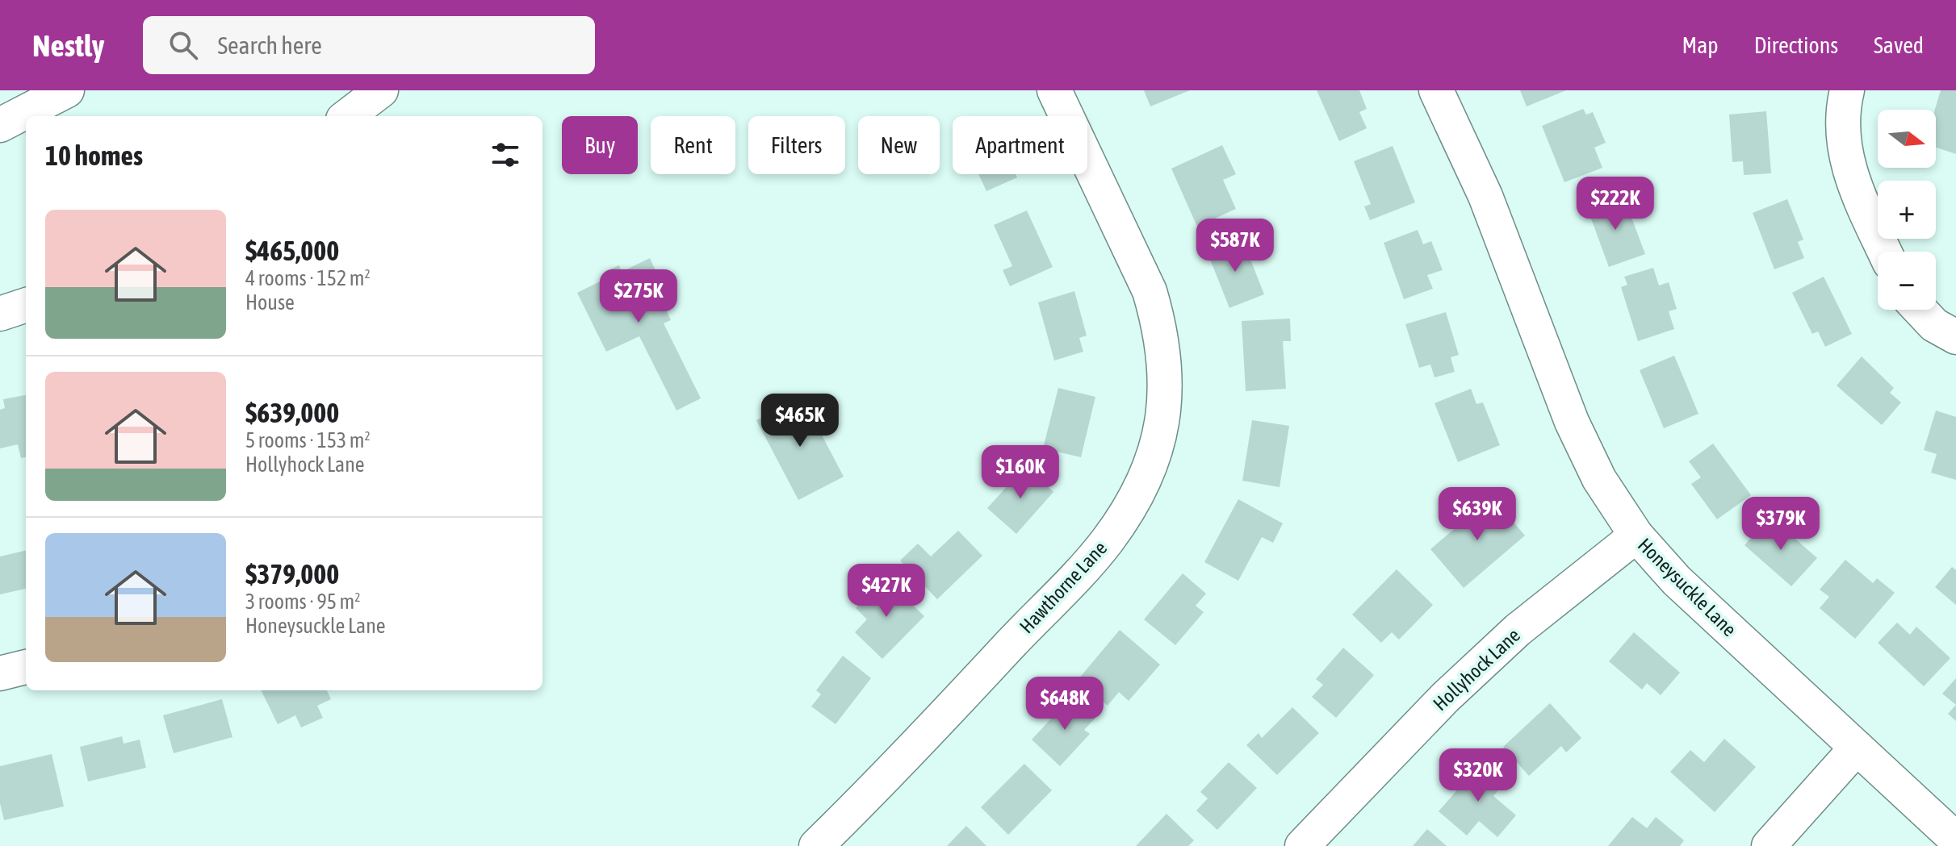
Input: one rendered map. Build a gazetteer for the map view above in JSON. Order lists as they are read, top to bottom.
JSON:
{
  "streets": {
    "street": ["Hawthorne Lane", "Honeysuckle Lane", "Hollyhock Lane"]
  },
  "crossings": [
    ["Honeysuckle Lane", "Hollyhock Lane"]
  ],
  "north": "right",
  "page": {
    "header": "Nestly",
    "search": "Search here",
    "nav": ["Map", "Directions", "Saved"],
    "map_buttons": ["+", "−"],
    "chip": [
      "Buy",
      "Rent",
      "Filters",
      "New",
      "Apartment"
    ],
    "heading": "10 homes",
    "price": [
      "$222K",
      "$587K",
      "$275K",
      "$465K",
      "$160K",
      "$639K",
      "$379K",
      "$427K",
      "$648K",
      "$320K"
    ],
    "list": [
      {
        "name": "$465,000",
        "note": "4 rooms · 152 m² · House"
      },
      {
        "name": "$639,000",
        "note": "5 rooms · 153 m² · Hollyhock Lane"
      },
      {
        "name": "$379,000",
        "note": "3 rooms · 95 m² · Honeysuckle Lane"
      }
    ]
  }
}
